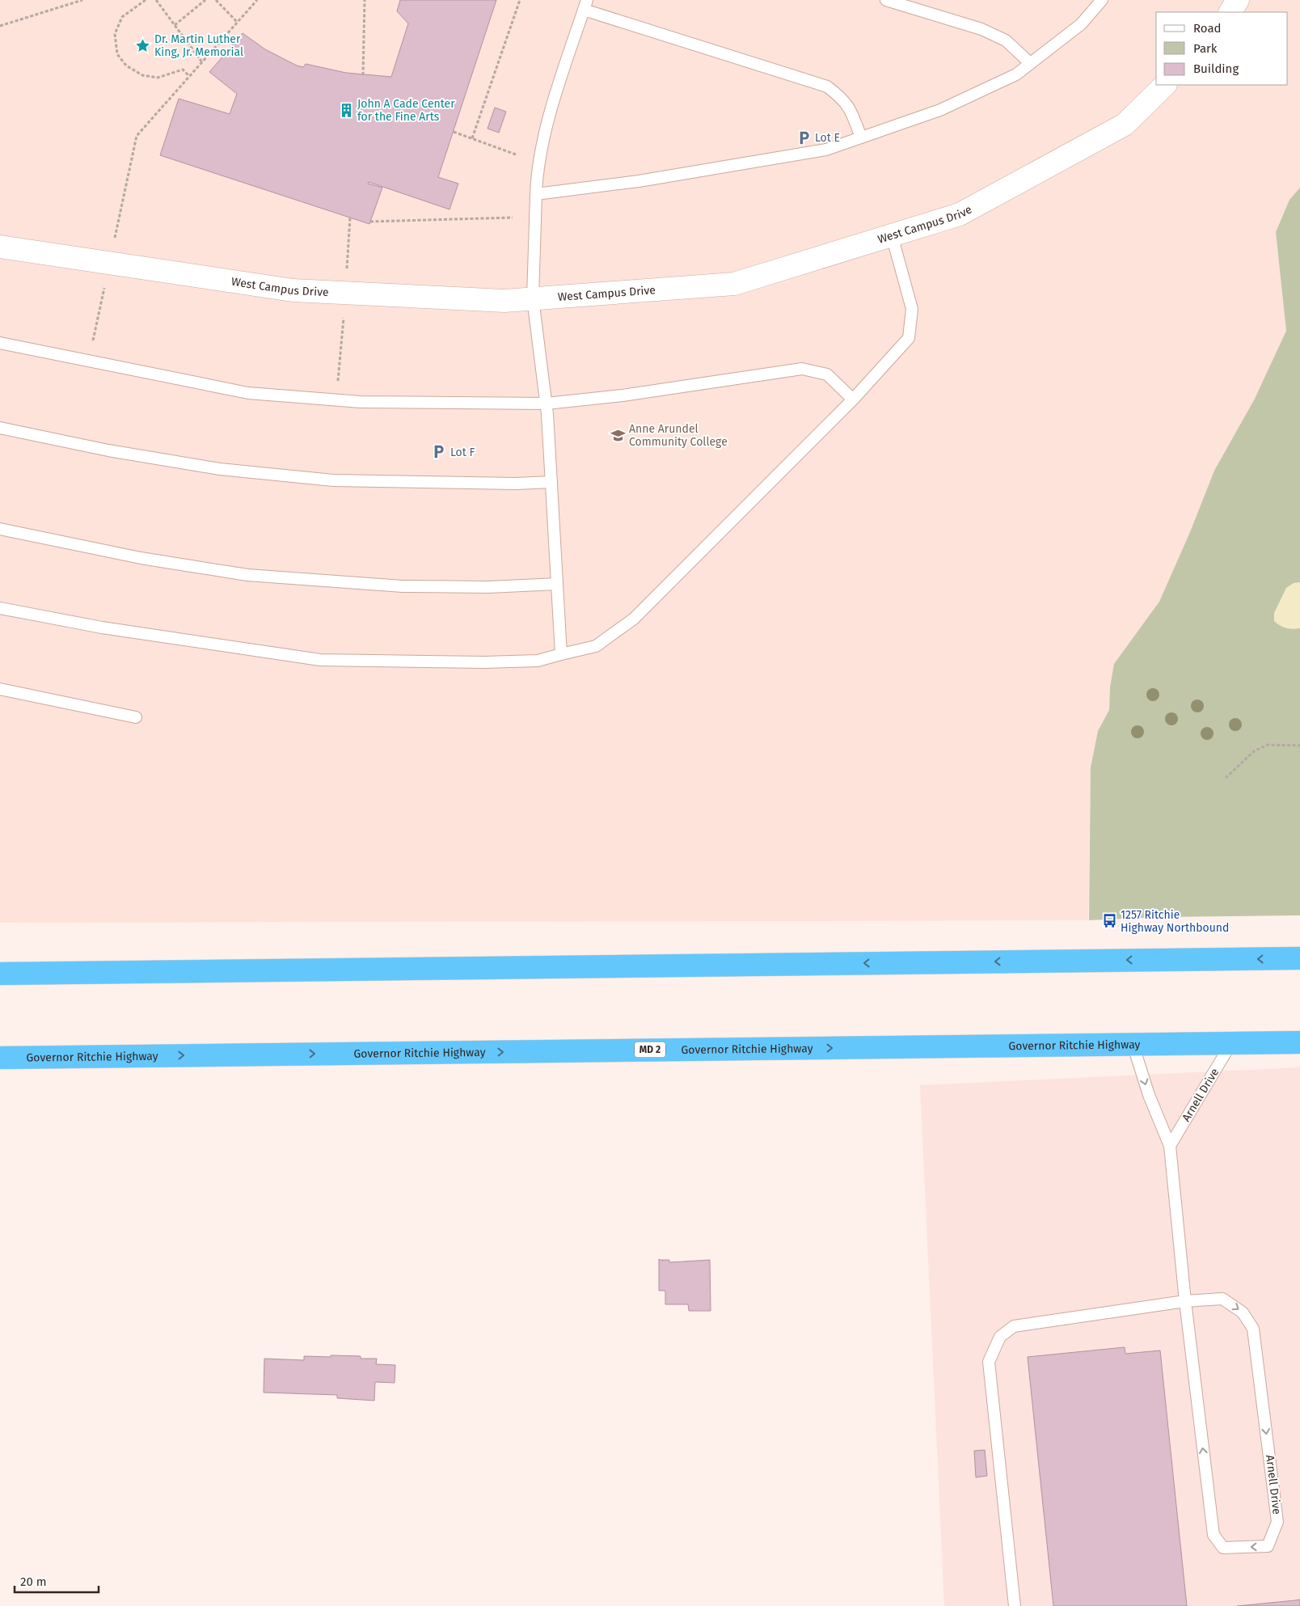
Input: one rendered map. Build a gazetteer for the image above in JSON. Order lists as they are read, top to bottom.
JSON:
{
  "streets": {
    "highway": ["Governor Ritchie Highway", "MD 2"],
    "street": ["West Campus Drive"],
    "lane": ["Arnell Drive"]
  },
  "crossings": [
    ["Governor Ritchie Highway", "Arnell Drive"]
  ],
  "places": {
    "place": ["Dr. Martin Luther King, Jr. Memorial"],
    "building": ["John A Cade Center for the Fine Arts"],
    "parking": ["Lot E", "Lot F"],
    "school or university": ["Anne Arundel Community College"],
    "bus stop": ["1257 Ritchie Highway Northbound"]
  },
  "legend": ["Road", "Park", "Building"],
  "scale_bar": "20 m"
}
